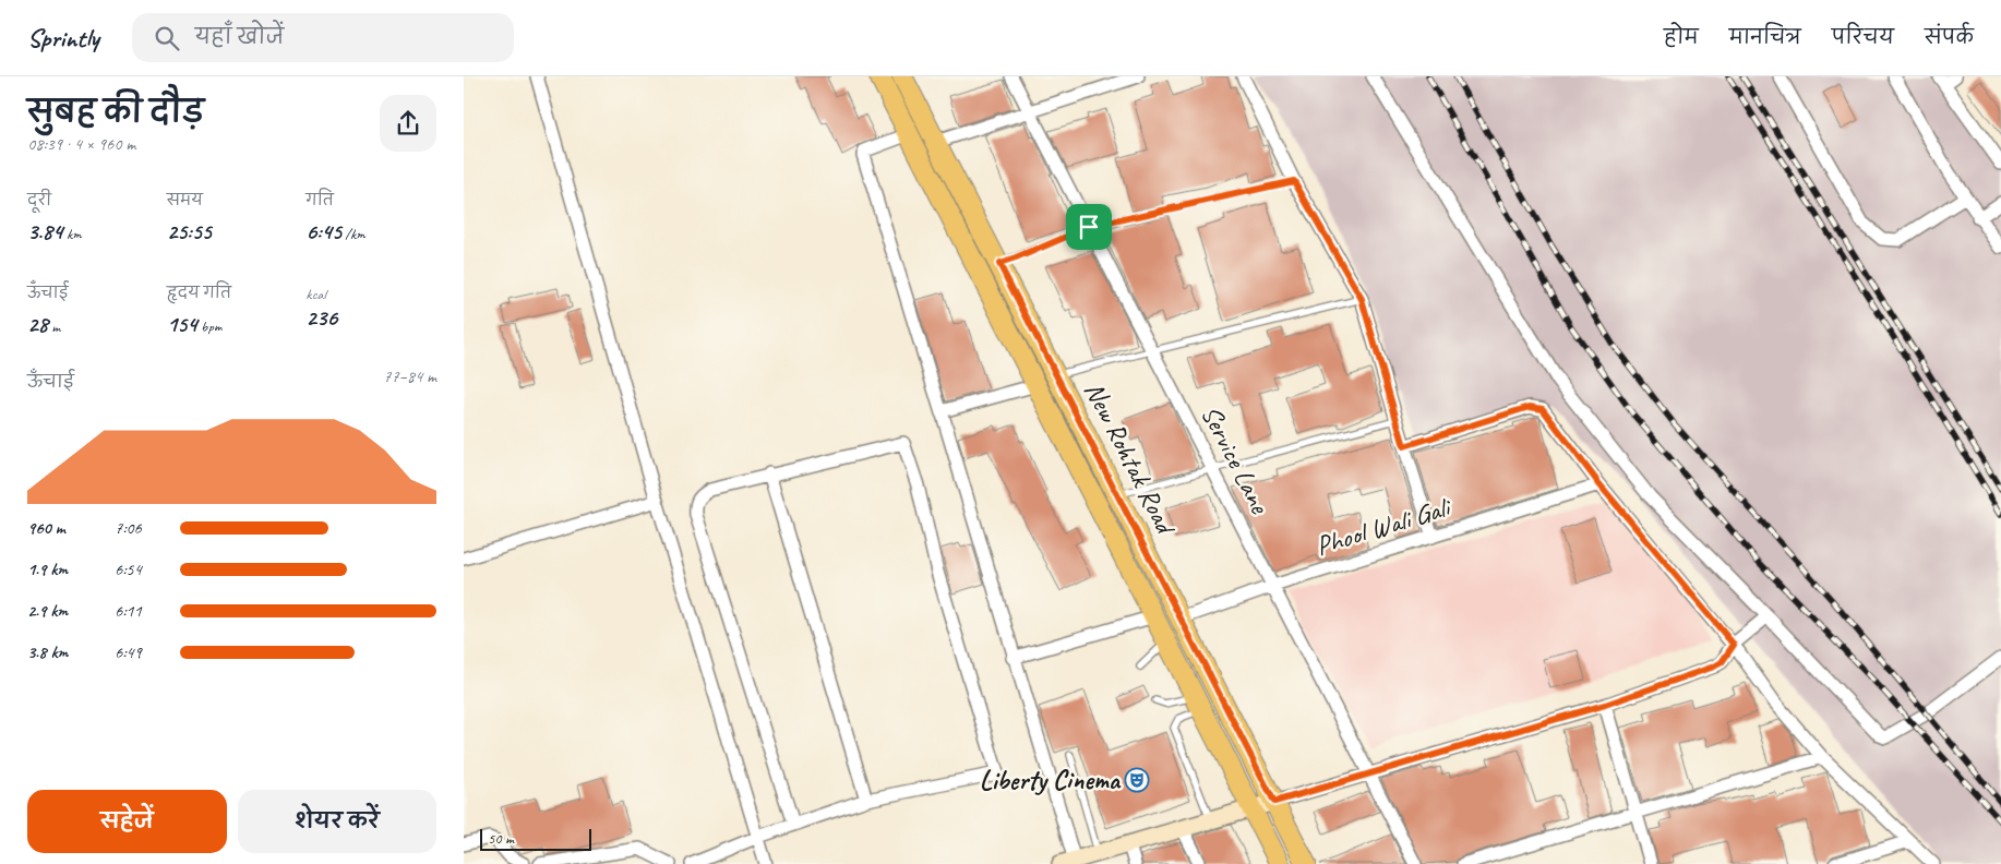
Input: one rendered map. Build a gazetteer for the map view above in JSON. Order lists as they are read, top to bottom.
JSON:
{
  "streets": {
    "main road": ["New Rohtak Road"],
    "street": ["Service Lane", "Phool Wali Gali"]
  },
  "crossings": [
    ["New Rohtak Road", "Phool Wali Gali"],
    ["Service Lane", "Phool Wali Gali"]
  ],
  "places": {
    "theatre": ["Liberty Cinema"]
  },
  "scale_bar": "50 m",
  "page": {
    "header": "Sprintly",
    "search": "यहाँ खोजें",
    "nav": [
      "होम",
      "मानचित्र",
      "परिचय",
      "संपर्क"
    ],
    "heading": ["सुबह की दौड़", "08:39 · 4 × 960 m"],
    "stats": [
      ["दूरी", "3.84 km"],
      ["समय", "25:55"],
      ["गति", "6:45 /km"],
      ["ऊँचाई", "28 m"],
      ["हृदय गति", "154 bpm"],
      ["kcal", "236"]
    ],
    "chart": ["ऊँचाई", "77–84 m"],
    "list": [
      {
        "name": "960 m",
        "note": "7:06"
      },
      {
        "name": "1.9 km",
        "note": "6:54"
      },
      {
        "name": "2.9 km",
        "note": "6:11"
      },
      {
        "name": "3.8 km",
        "note": "6:49"
      }
    ],
    "buttons": ["सहेजें", "शेयर करें"],
    "scale": "50 m"
  }
}
